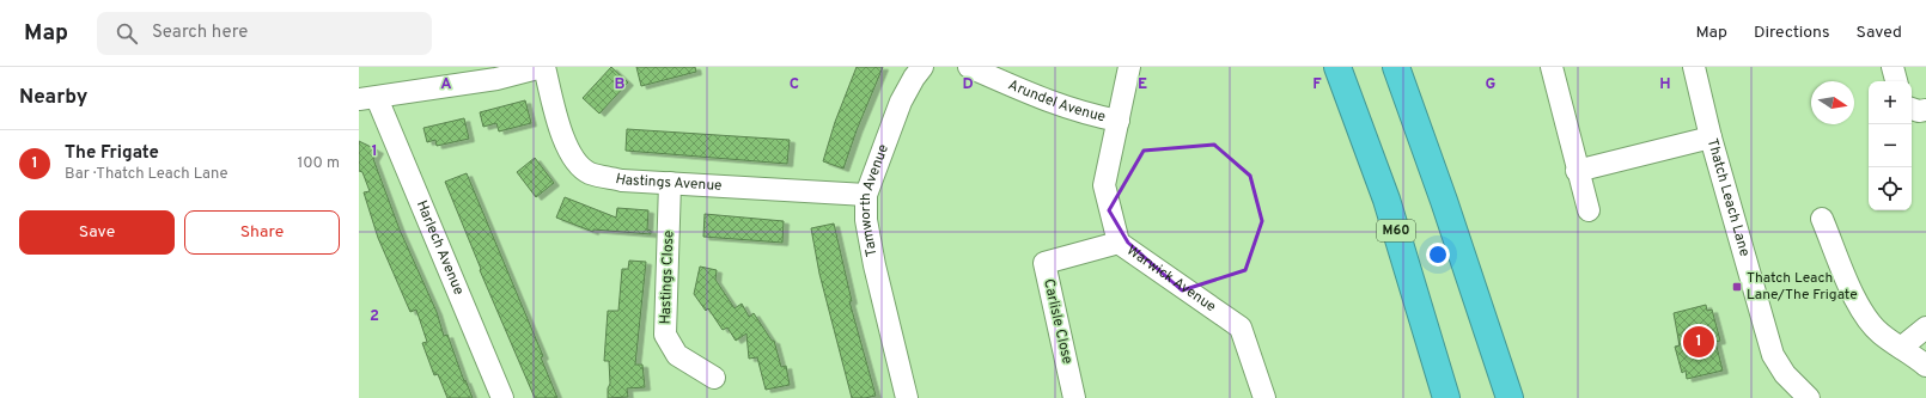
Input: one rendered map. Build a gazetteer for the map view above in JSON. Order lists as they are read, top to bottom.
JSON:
{
  "streets": {
    "highway": ["M60"],
    "street": [
      "Arundel Avenue",
      "Hastings Avenue",
      "Thatch Leach Lane",
      "Tamworth Avenue",
      "Harlech Avenue",
      "Hastings Close",
      "Warwick Avenue",
      "Carlisle Close"
    ]
  },
  "crossings": [
    ["Arundel Avenue", "Warwick Avenue"],
    ["Hastings Avenue", "Tamworth Avenue"],
    ["Hastings Avenue", "Hastings Close"],
    ["Warwick Avenue", "Carlisle Close"]
  ],
  "places": {
    "transit": ["Thatch Leach Lane/The Frigate"]
  },
  "north": "right",
  "page": {
    "header": "Map",
    "search": "Search here",
    "nav": ["Map", "Directions", "Saved"],
    "heading": "Nearby",
    "map_buttons": ["+", "−"],
    "list": [
      {
        "mark": "1",
        "name": "The Frigate",
        "note": "Bar · Thatch Leach Lane",
        "value": "100 m"
      }
    ],
    "buttons": ["Save", "Share"],
    "pins": "1"
  },
  "grid": {
    "columns": [
      "A",
      "B",
      "C",
      "D",
      "E",
      "F",
      "G",
      "H"
    ],
    "rows": ["1", "2"]
  }
}
